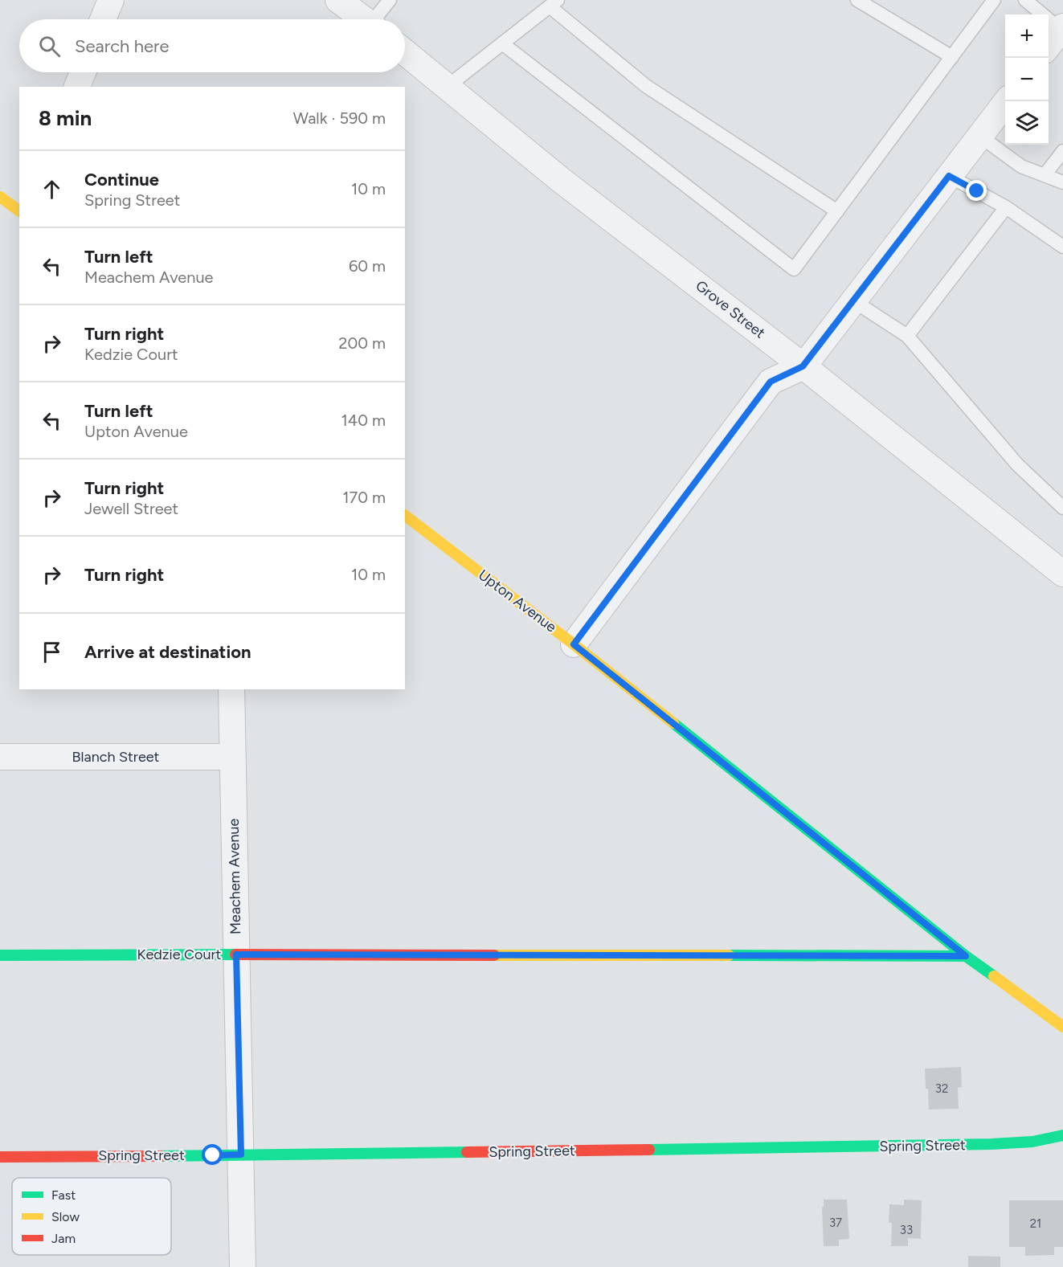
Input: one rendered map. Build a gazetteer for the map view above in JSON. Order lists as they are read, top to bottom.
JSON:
{
  "streets": {
    "street": [
      "Grove Street",
      "Upton Avenue",
      "Blanch Street",
      "Meachem Avenue",
      "Kedzie Court",
      "Spring Street"
    ]
  },
  "crossings": [
    ["Upton Avenue", "Kedzie Court"],
    ["Blanch Street", "Meachem Avenue"],
    ["Meachem Avenue", "Kedzie Court"],
    ["Meachem Avenue", "Spring Street"]
  ],
  "house_numbers": [
    "32",
    "37",
    "21",
    "33"
  ],
  "legend": ["Fast", "Slow", "Jam"],
  "page": {
    "map_buttons": ["+", "−"],
    "search": "Search here",
    "heading": ["8 min", "Walk · 590 m"],
    "list": [
      ["Continue", "Spring Street", "10 m"],
      ["Turn left", "Meachem Avenue", "60 m"],
      ["Turn right", "Kedzie Court", "200 m"],
      ["Turn left", "Upton Avenue", "140 m"],
      ["Turn right", "Jewell Street", "170 m"],
      ["Turn right", "10 m"],
      "Arrive at destination"
    ]
  }
}
